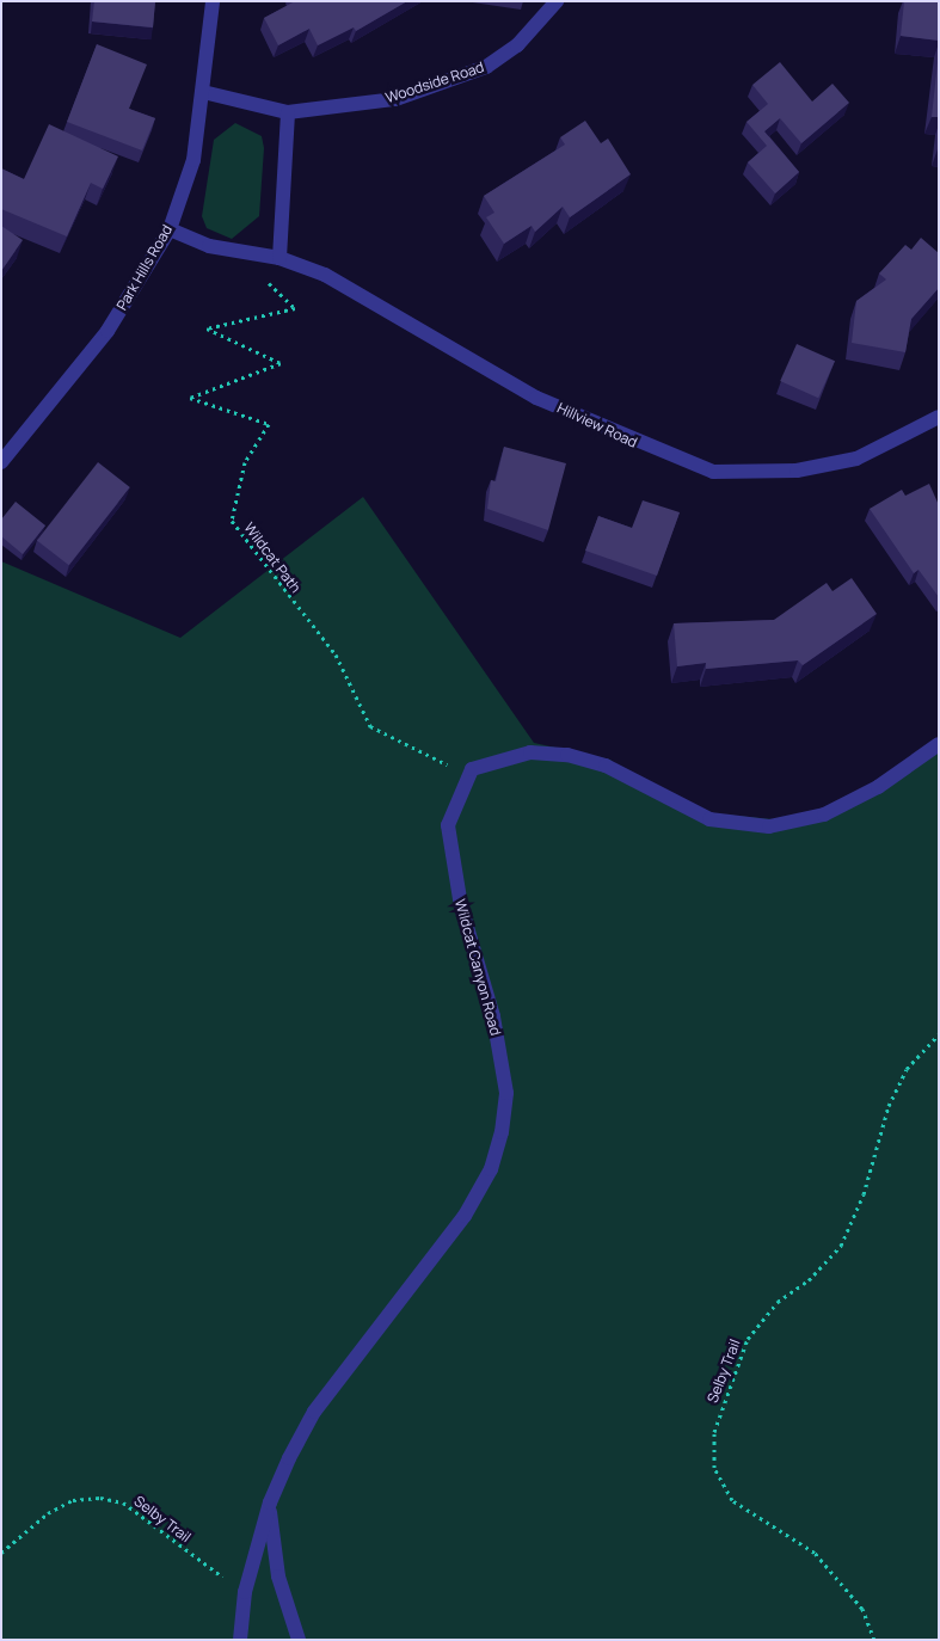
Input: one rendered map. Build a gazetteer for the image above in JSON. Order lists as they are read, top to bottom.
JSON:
{
  "streets": {
    "street": [
      "Woodside Road",
      "Park Hills Road",
      "Hillview Road",
      "Wildcat Canyon Road"
    ],
    "path": ["Wildcat Path", "Selby Trail"]
  },
  "crossings": [
    ["Woodside Road", "Park Hills Road"],
    ["Park Hills Road", "Hillview Road"],
    ["Hillview Road", "Wildcat Path"],
    ["Wildcat Path", "Wildcat Canyon Road"],
    ["Wildcat Canyon Road", "Selby Trail"]
  ]
}
